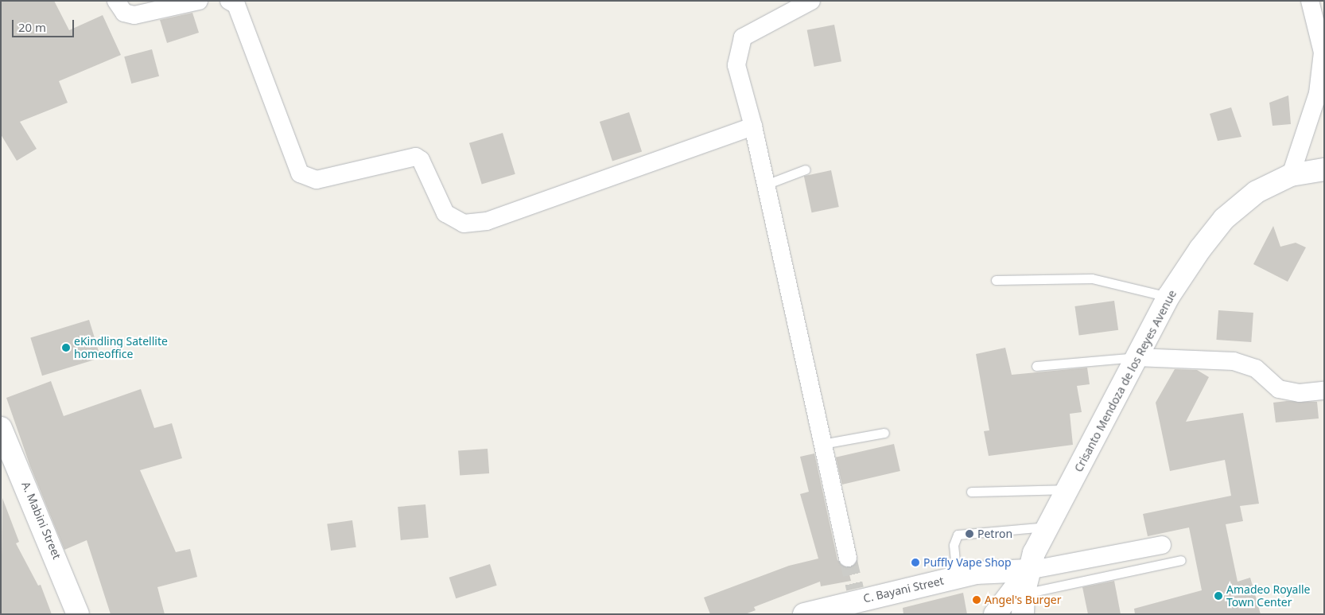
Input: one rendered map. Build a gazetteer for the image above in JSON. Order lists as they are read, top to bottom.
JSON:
{
  "streets": {
    "main road": ["Crisanto Mendoza de los Reyes Avenue", "A. Mabini Street", "C. Bayani Street"]
  },
  "crossings": [
    ["Crisanto Mendoza de los Reyes Avenue", "C. Bayani Street"]
  ],
  "places": [
    "eKindling Satellite homeoffice",
    "Petron",
    "Puffly Vape Shop",
    "Amadeo Royalle Town Center",
    "Angel's Burger"
  ],
  "scale_bar": "20 m"
}
